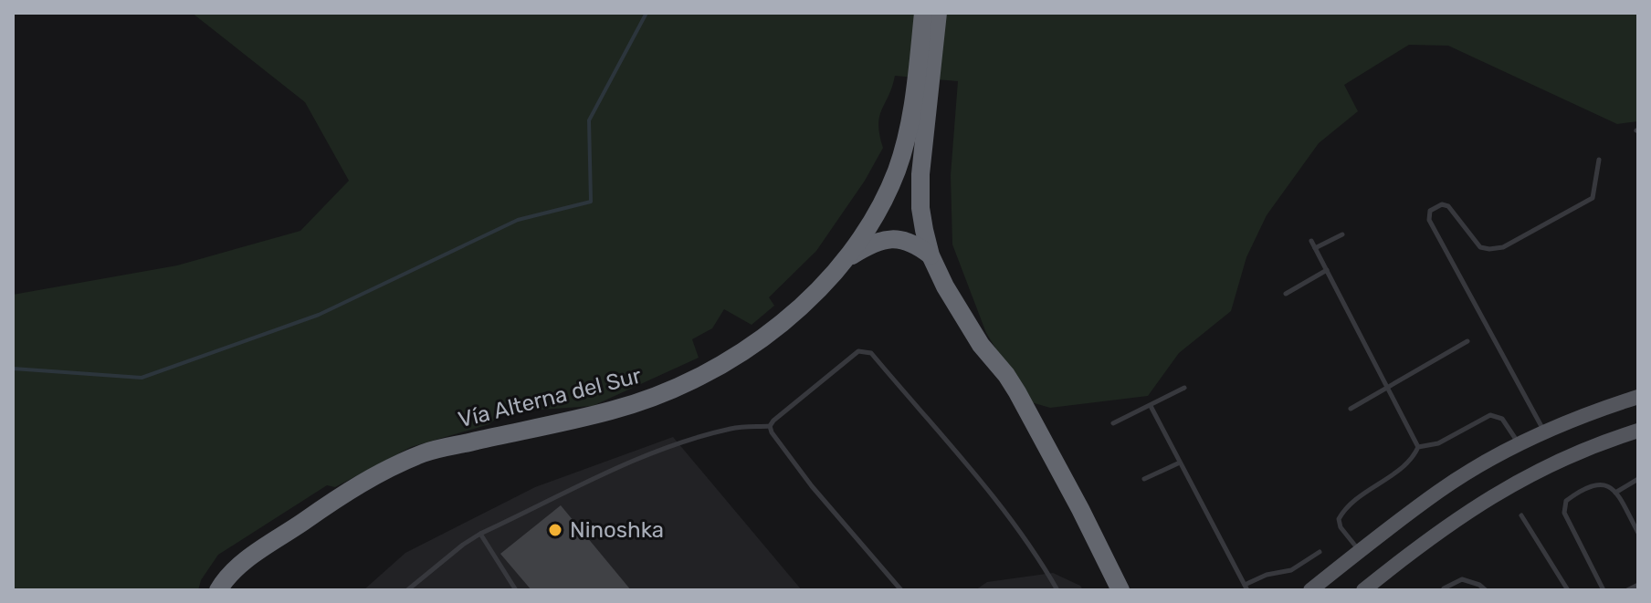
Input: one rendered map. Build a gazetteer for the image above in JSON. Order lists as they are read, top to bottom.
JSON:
{
  "streets": {
    "highway": ["Vía Alterna del Sur"]
  },
  "places": ["Ninoshka"]
}
